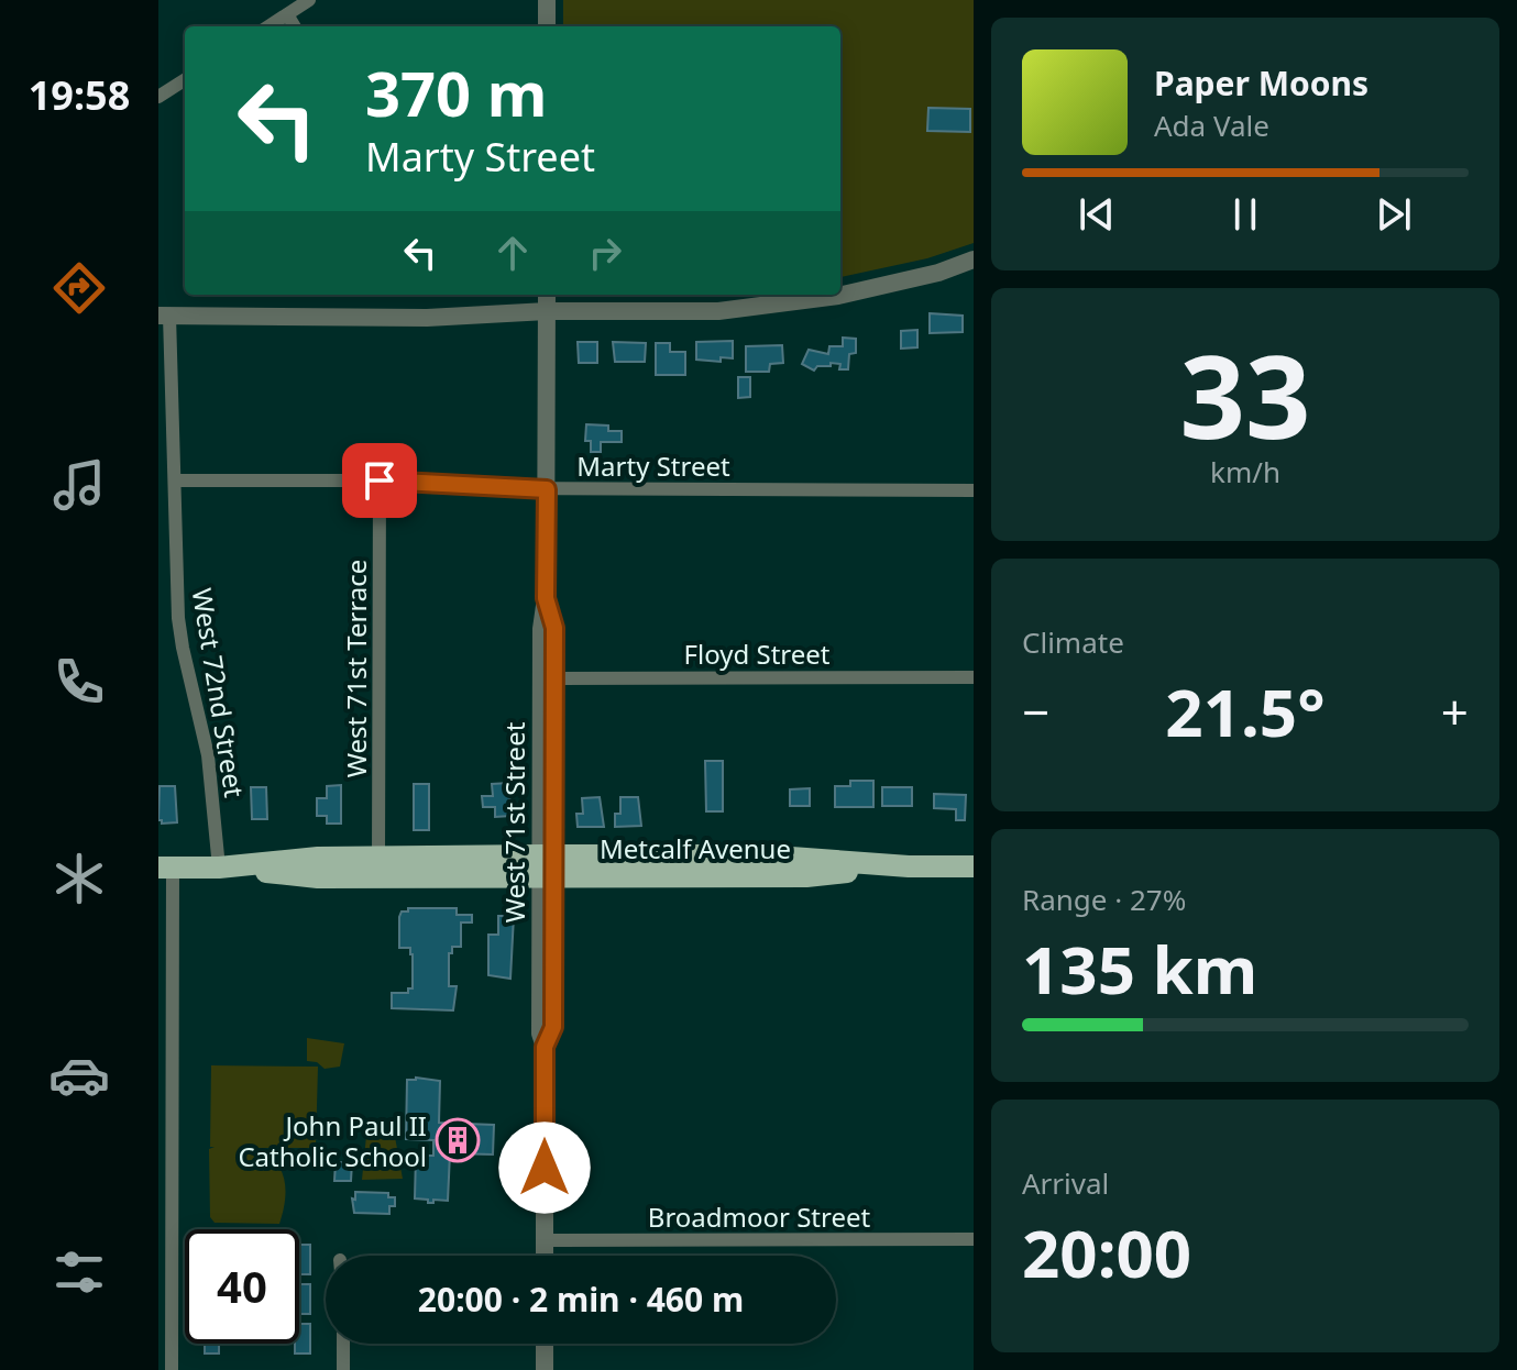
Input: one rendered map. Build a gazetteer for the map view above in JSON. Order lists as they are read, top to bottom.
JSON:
{
  "streets": {
    "main road": ["Metcalf Avenue"],
    "street": [
      "Marty Street",
      "Floyd Street",
      "West 71st Terrace",
      "West 72nd Street",
      "West 71st Street",
      "Broadmoor Street"
    ]
  },
  "crossings": [
    ["Marty Street", "West 71st Terrace"],
    ["Marty Street", "West 72nd Street"],
    ["Marty Street", "West 71st Street"],
    ["Floyd Street", "West 71st Street"],
    ["West 71st Terrace", "Metcalf Avenue"],
    ["West 72nd Street", "Metcalf Avenue"],
    ["West 71st Street", "Metcalf Avenue"],
    ["West 71st Street", "Broadmoor Street"]
  ],
  "places": {
    "building": ["John Paul II Catholic School"]
  },
  "page": {
    "tabs": "19:58",
    "turn": ["370 m", "Marty Street"],
    "song": ["Paper Moons", "Ada Vale"],
    "tile": [
      ["33", "km/h"],
      "Climate",
      ["Range · 27%", "135 km"],
      ["Arrival", "20:00"]
    ],
    "heat": ["−", "21.5°", "+"],
    "limit": "40",
    "trip": "20:00 · 2 min · 460 m"
  }
}
